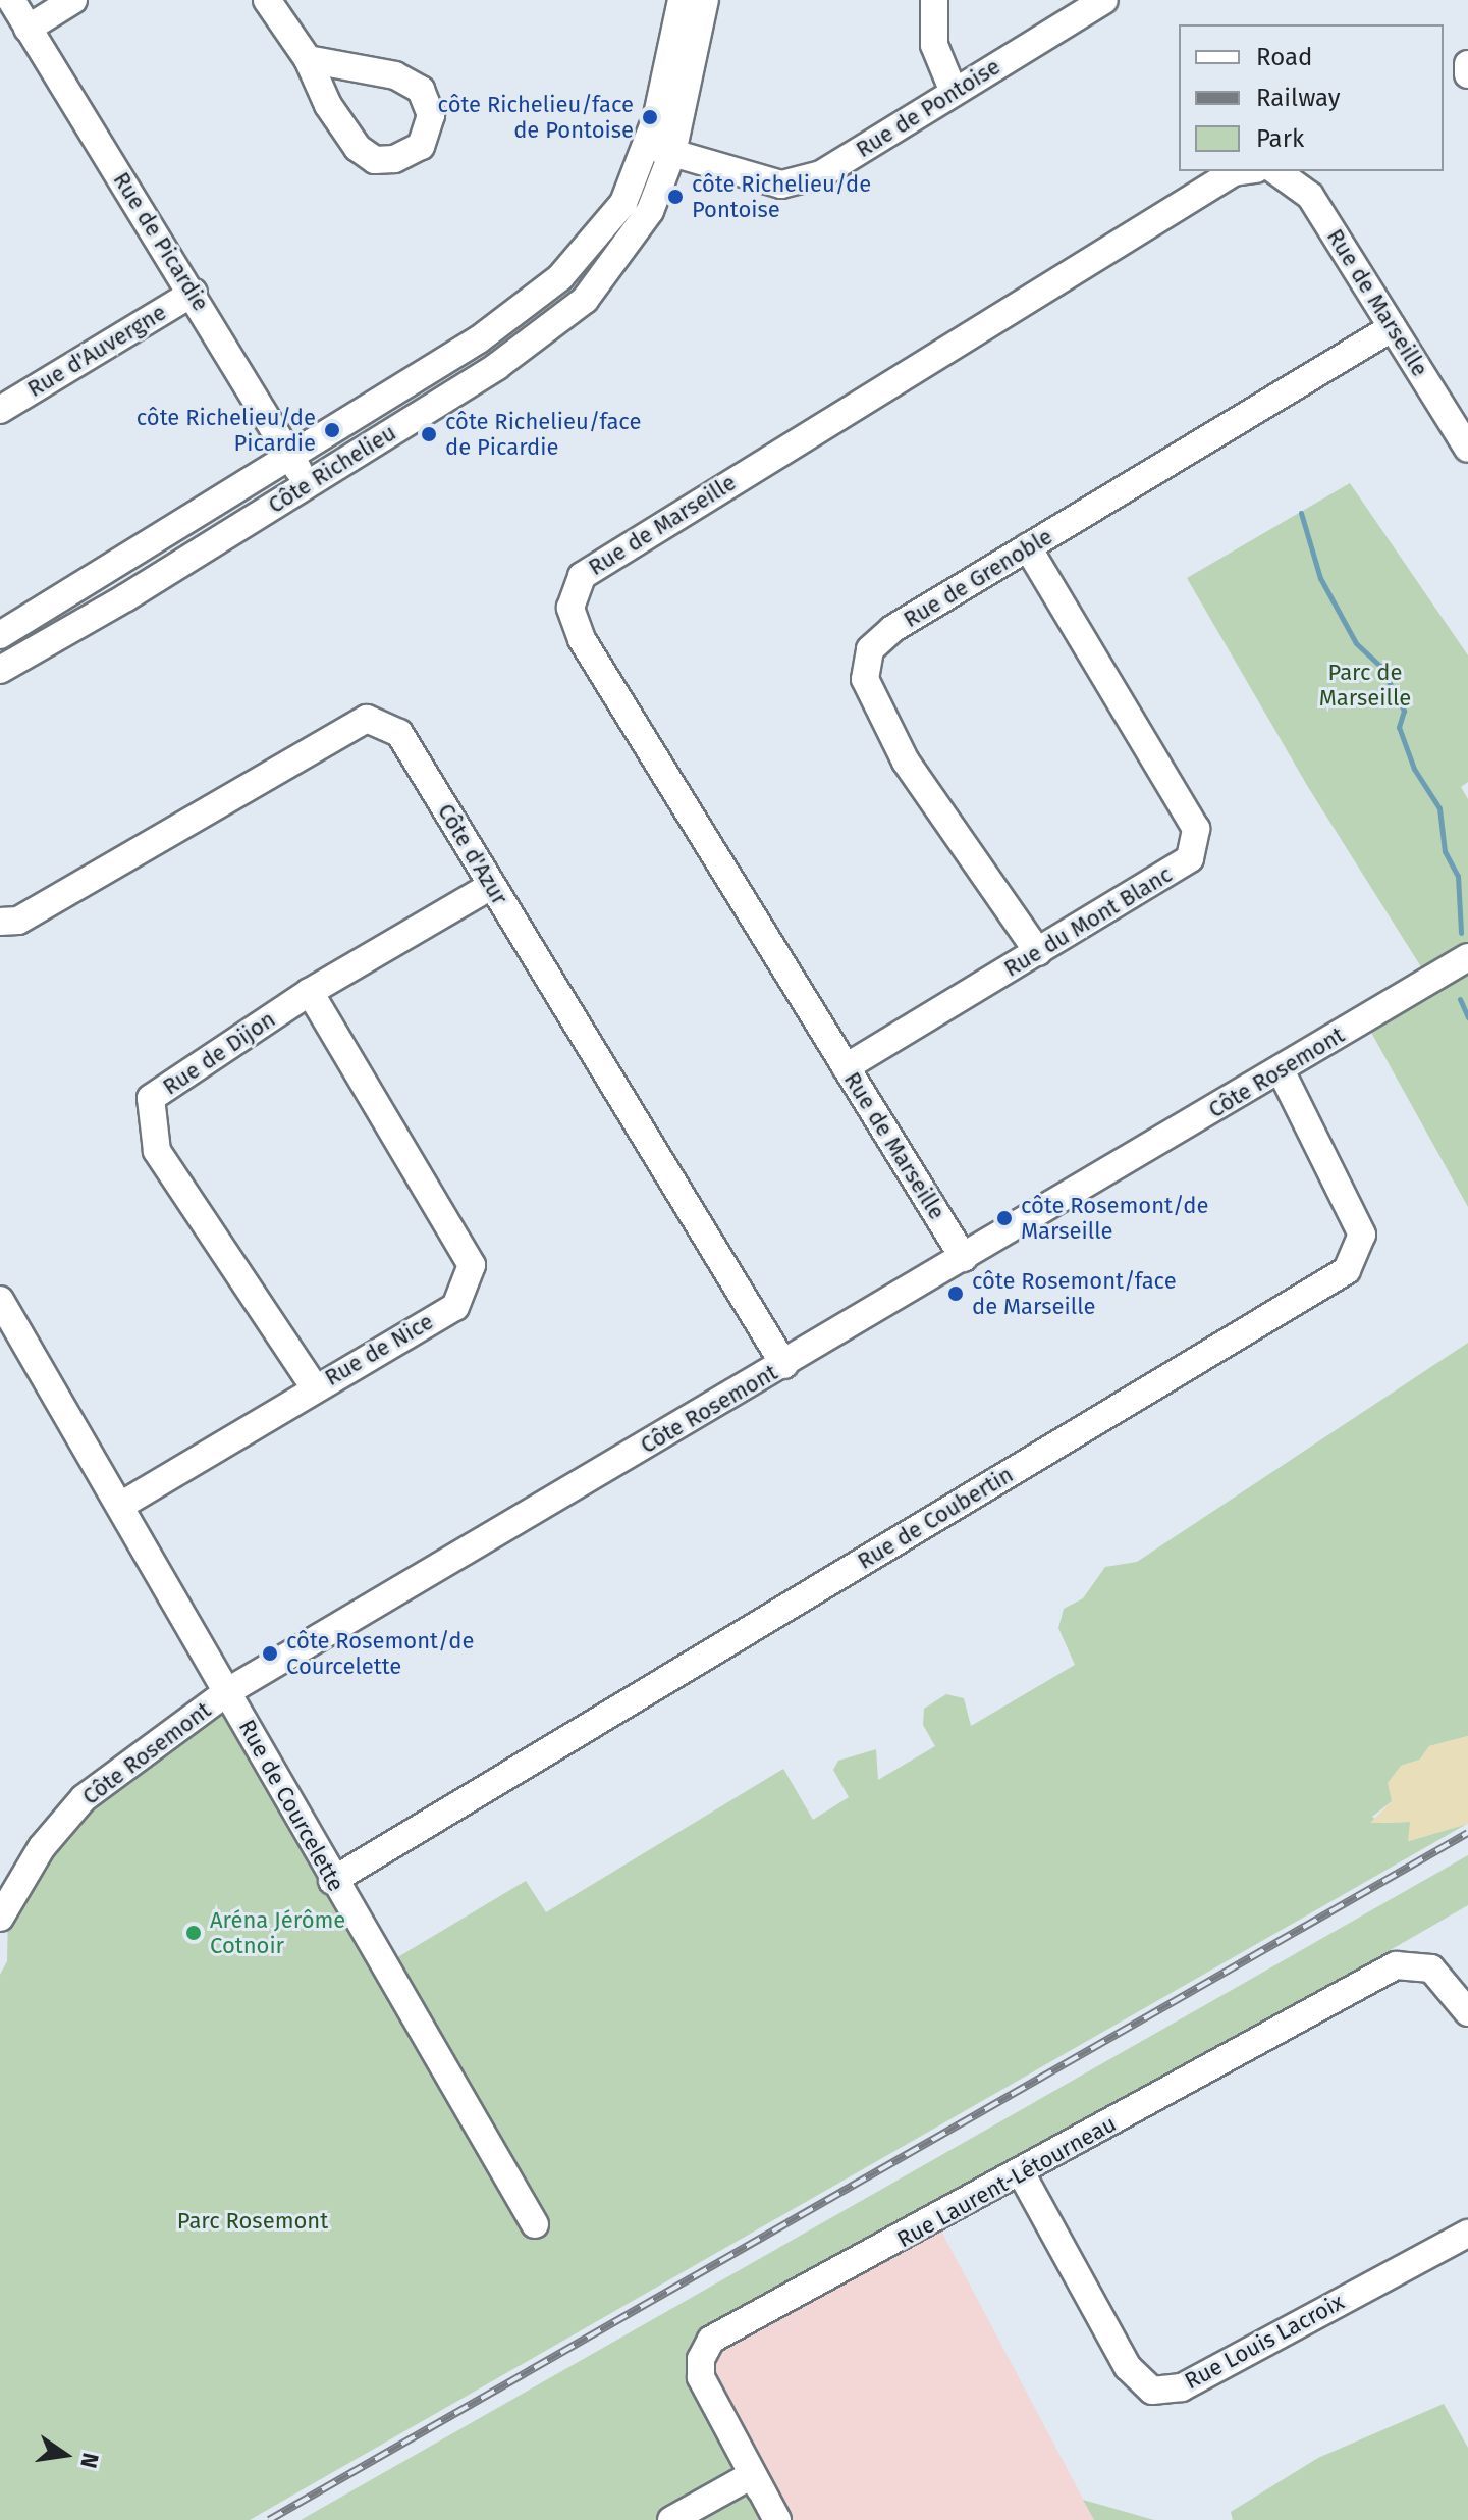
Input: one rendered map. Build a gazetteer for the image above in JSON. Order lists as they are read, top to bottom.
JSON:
{
  "streets": {
    "street": [
      "Rue de Pontoise",
      "Rue de Picardie",
      "Rue de Marseille",
      "Rue d'Auvergne",
      "Côte Richelieu",
      "Rue de Grenoble",
      "Côte d'Azur",
      "Rue du Mont Blanc",
      "Rue de Dijon",
      "Côte Rosemont",
      "Rue de Nice",
      "Rue de Coubertin",
      "Rue de Courcelette",
      "Rue Laurent-Létourneau",
      "Rue Louis Lacroix"
    ]
  },
  "crossings": [
    ["Rue de Pontoise", "Côte Richelieu"],
    ["Rue de Picardie", "Rue d'Auvergne"],
    ["Rue de Picardie", "Côte Richelieu"],
    ["Rue de Marseille", "Rue de Grenoble"],
    ["Rue de Marseille", "Rue du Mont Blanc"],
    ["Rue de Marseille", "Côte Rosemont"],
    ["Rue de Grenoble", "Rue du Mont Blanc"],
    ["Côte d'Azur", "Rue de Dijon"],
    ["Côte d'Azur", "Côte Rosemont"],
    ["Rue de Dijon", "Rue de Nice"],
    ["Côte Rosemont", "Rue de Coubertin"],
    ["Côte Rosemont", "Rue de Courcelette"],
    ["Rue de Nice", "Rue de Courcelette"],
    ["Rue de Coubertin", "Rue de Courcelette"],
    ["Rue Laurent-Létourneau", "Rue Louis Lacroix"]
  ],
  "parks": ["Parc de Marseille", "Parc Rosemont"],
  "places": [
    "côte Richelieu/face de Pontoise",
    "côte Richelieu/de Pontoise",
    "côte Richelieu/de Picardie",
    "côte Richelieu/face de Picardie",
    "côte Rosemont/de Marseille",
    "côte Rosemont/face de Marseille",
    "côte Rosemont/de Courcelette",
    "Aréna Jérôme Cotnoir"
  ],
  "legend": ["Road", "Railway", "Park"],
  "north": "right"
}
